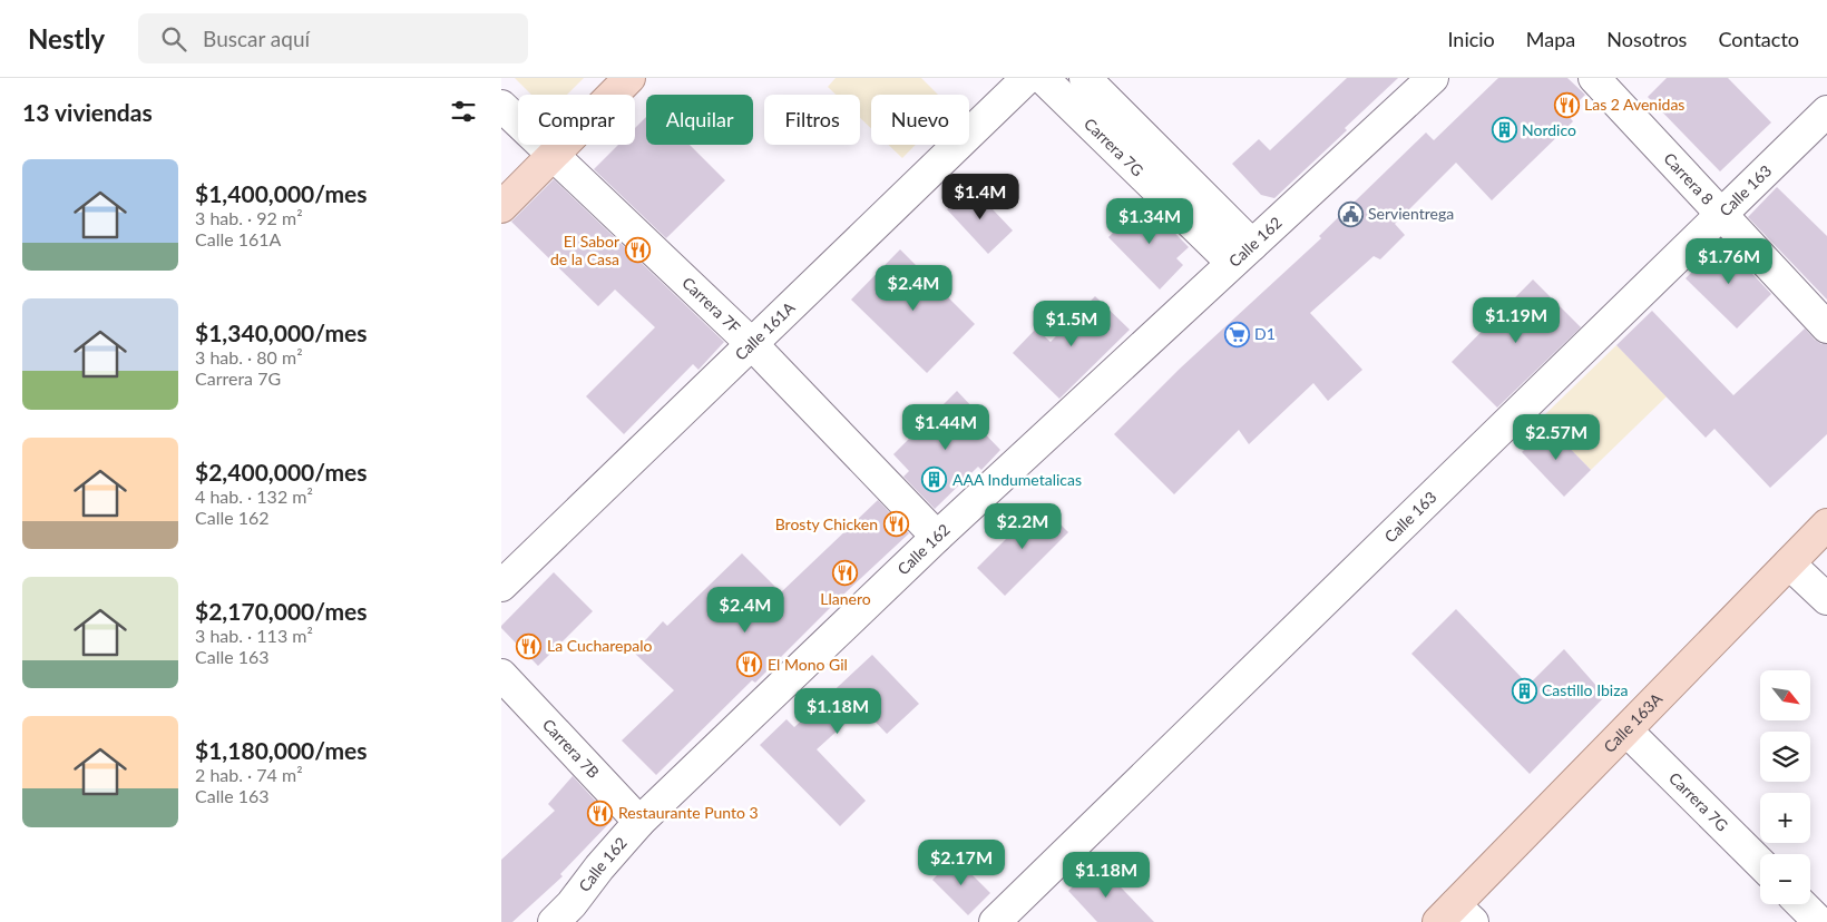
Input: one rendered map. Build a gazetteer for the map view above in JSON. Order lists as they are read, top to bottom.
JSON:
{
  "streets": {
    "main road": ["Calle 163A"],
    "street": [
      "Carrera 7G",
      "Carrera 8",
      "Calle 163",
      "Calle 162",
      "Carrera 7F",
      "Calle 161A",
      "Carrera 7B"
    ]
  },
  "crossings": [
    ["Carrera 7G", "Calle 162"],
    ["Carrera 7G", "Calle 163A"],
    ["Carrera 8", "Calle 163"],
    ["Calle 162", "Carrera 7F"],
    ["Calle 162", "Carrera 7B"],
    ["Carrera 7F", "Calle 161A"]
  ],
  "places": {
    "restaurant": [
      "Las 2 Avenidas",
      "El Sabor de la Casa",
      "Brosty Chicken",
      "Llanero",
      "La Cucharepalo",
      "El Mono Gil",
      "Restaurante Punto 3"
    ],
    "building": ["Nordico", "AAA Indumetalicas", "Castillo Ibiza"],
    "public building": ["Servientrega"],
    "supermarket": ["D1"]
  },
  "north": "bottom right",
  "page": {
    "header": "Nestly",
    "search": "Buscar aquí",
    "nav": [
      "Inicio",
      "Mapa",
      "Nosotros",
      "Contacto"
    ],
    "heading": "13 viviendas",
    "chip": [
      "Comprar",
      "Alquilar",
      "Filtros",
      "Nuevo"
    ],
    "list": [
      {
        "name": "$1,400,000/mes",
        "note": "3 hab. · 92 m² · Calle 161A"
      },
      {
        "name": "$1,340,000/mes",
        "note": "3 hab. · 80 m² · Carrera 7G"
      },
      {
        "name": "$2,400,000/mes",
        "note": "4 hab. · 132 m² · Calle 162"
      },
      {
        "name": "$2,170,000/mes",
        "note": "3 hab. · 113 m² · Calle 163"
      },
      {
        "name": "$1,180,000/mes",
        "note": "2 hab. · 74 m² · Calle 163"
      }
    ],
    "price": [
      "$1.4M",
      "$1.34M",
      "$1.76M",
      "$2.4M",
      "$1.19M",
      "$1.5M",
      "$1.44M",
      "$2.57M",
      "$2.2M",
      "$2.4M",
      "$1.18M",
      "$2.17M",
      "$1.18M"
    ],
    "map_buttons": ["+", "−"]
  }
}
